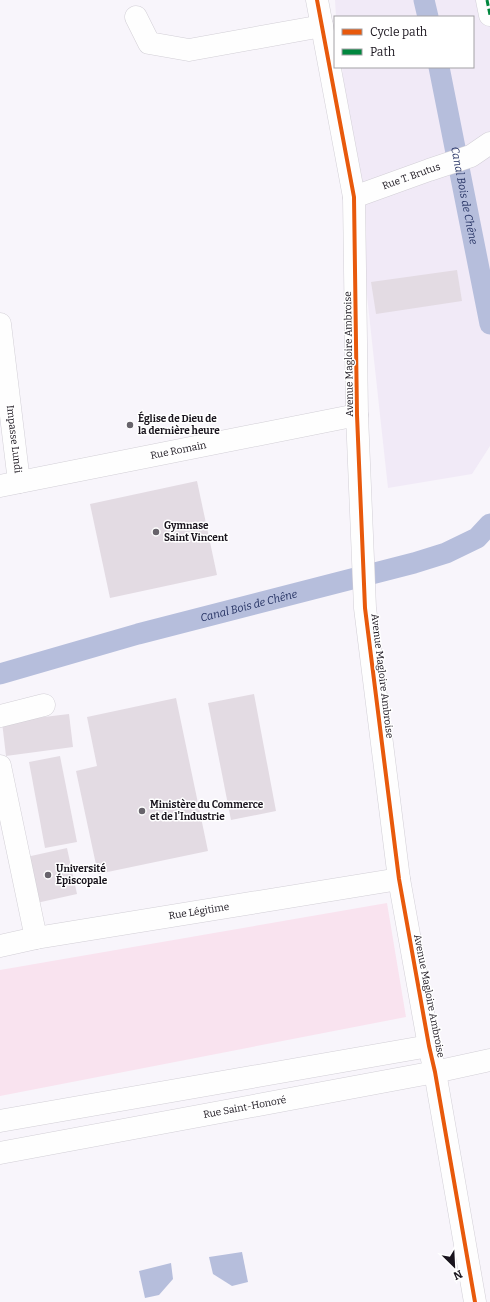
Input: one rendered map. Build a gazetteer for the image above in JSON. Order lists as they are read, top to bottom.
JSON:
{
  "streets": {
    "street": [
      "Rue T. Brutus",
      "Avenue Magloire Ambroise",
      "Impasse Lundi",
      "Rue Romain",
      "Rue Légitime",
      "Rue Saint-Honoré"
    ]
  },
  "crossings": [
    ["Rue T. Brutus", "Avenue Magloire Ambroise"],
    ["Avenue Magloire Ambroise", "Rue Romain"],
    ["Avenue Magloire Ambroise", "Rue Légitime"],
    ["Avenue Magloire Ambroise", "Rue Saint-Honoré"],
    ["Impasse Lundi", "Rue Romain"]
  ],
  "water": ["Canal Bois de Chêne"],
  "places": [
    "Église de Dieu de la dernière heure",
    "Gymnase Saint Vincent",
    "Ministère du Commerce et de l'Industrie",
    "Université Épiscopale"
  ],
  "legend": ["Cycle path", "Path"],
  "north": "bottom right"
}
